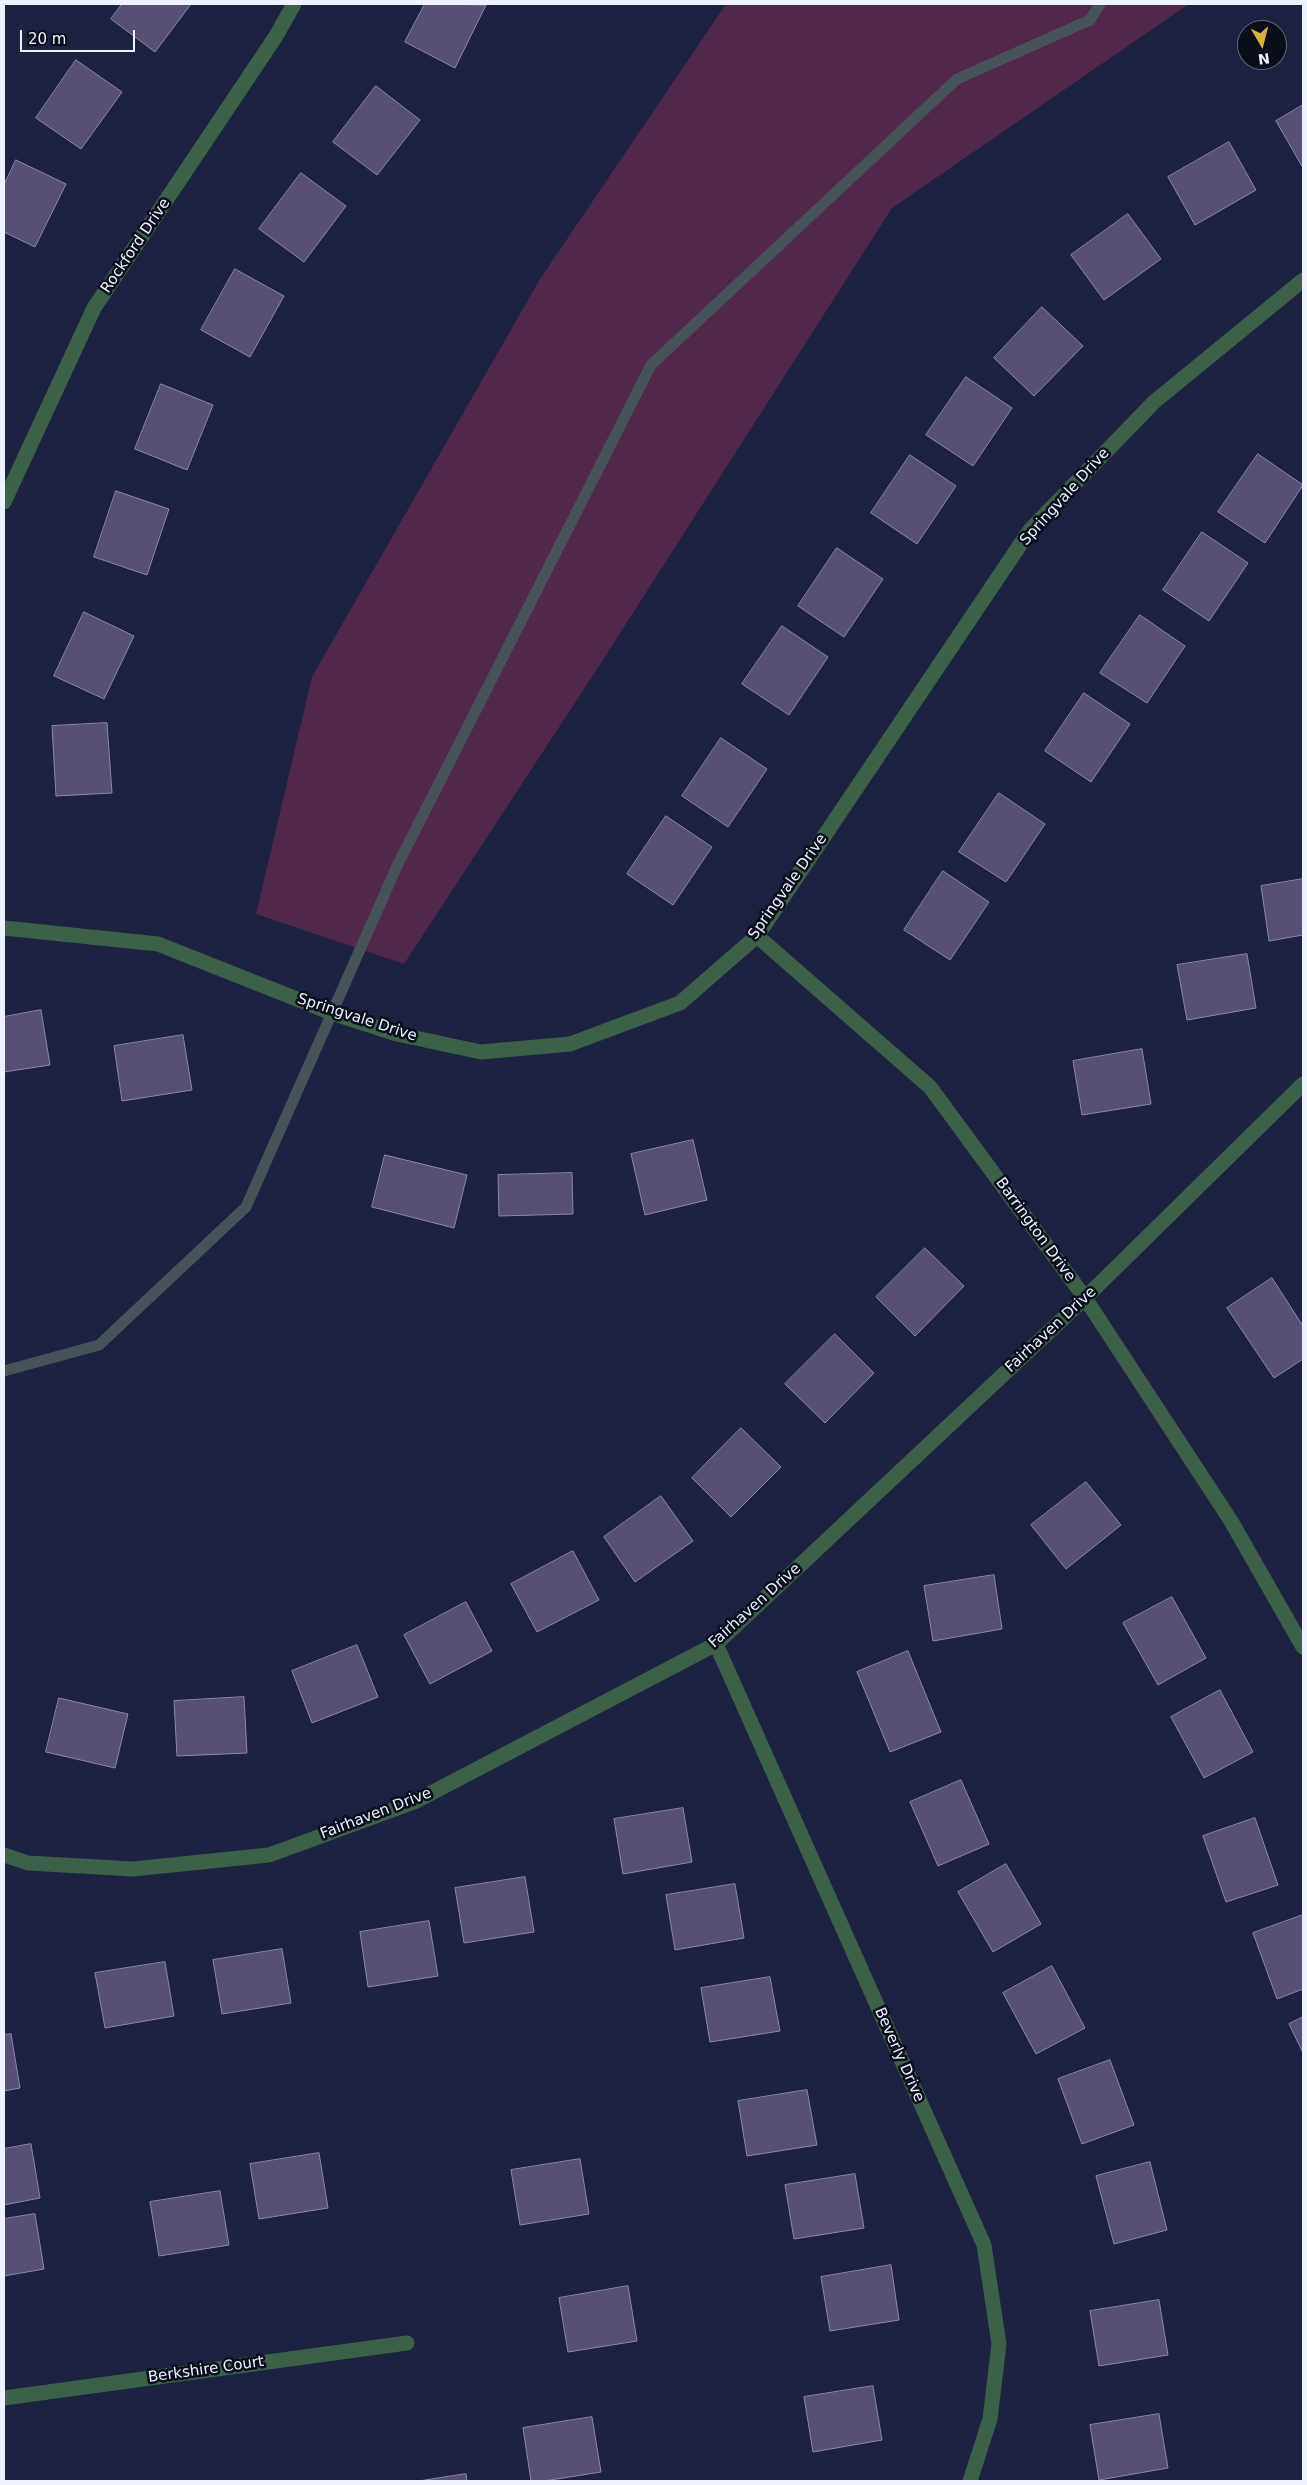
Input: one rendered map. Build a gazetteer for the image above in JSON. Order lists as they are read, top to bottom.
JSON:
{
  "streets": {
    "street": [
      "Rockford Drive",
      "Springvale Drive",
      "Barrington Drive",
      "Fairhaven Drive",
      "Beverly Drive",
      "Berkshire Court"
    ]
  },
  "crossings": [
    ["Springvale Drive", "Barrington Drive"],
    ["Barrington Drive", "Fairhaven Drive"],
    ["Fairhaven Drive", "Beverly Drive"]
  ],
  "scale_bar": "20 m",
  "north": "bottom"
}
